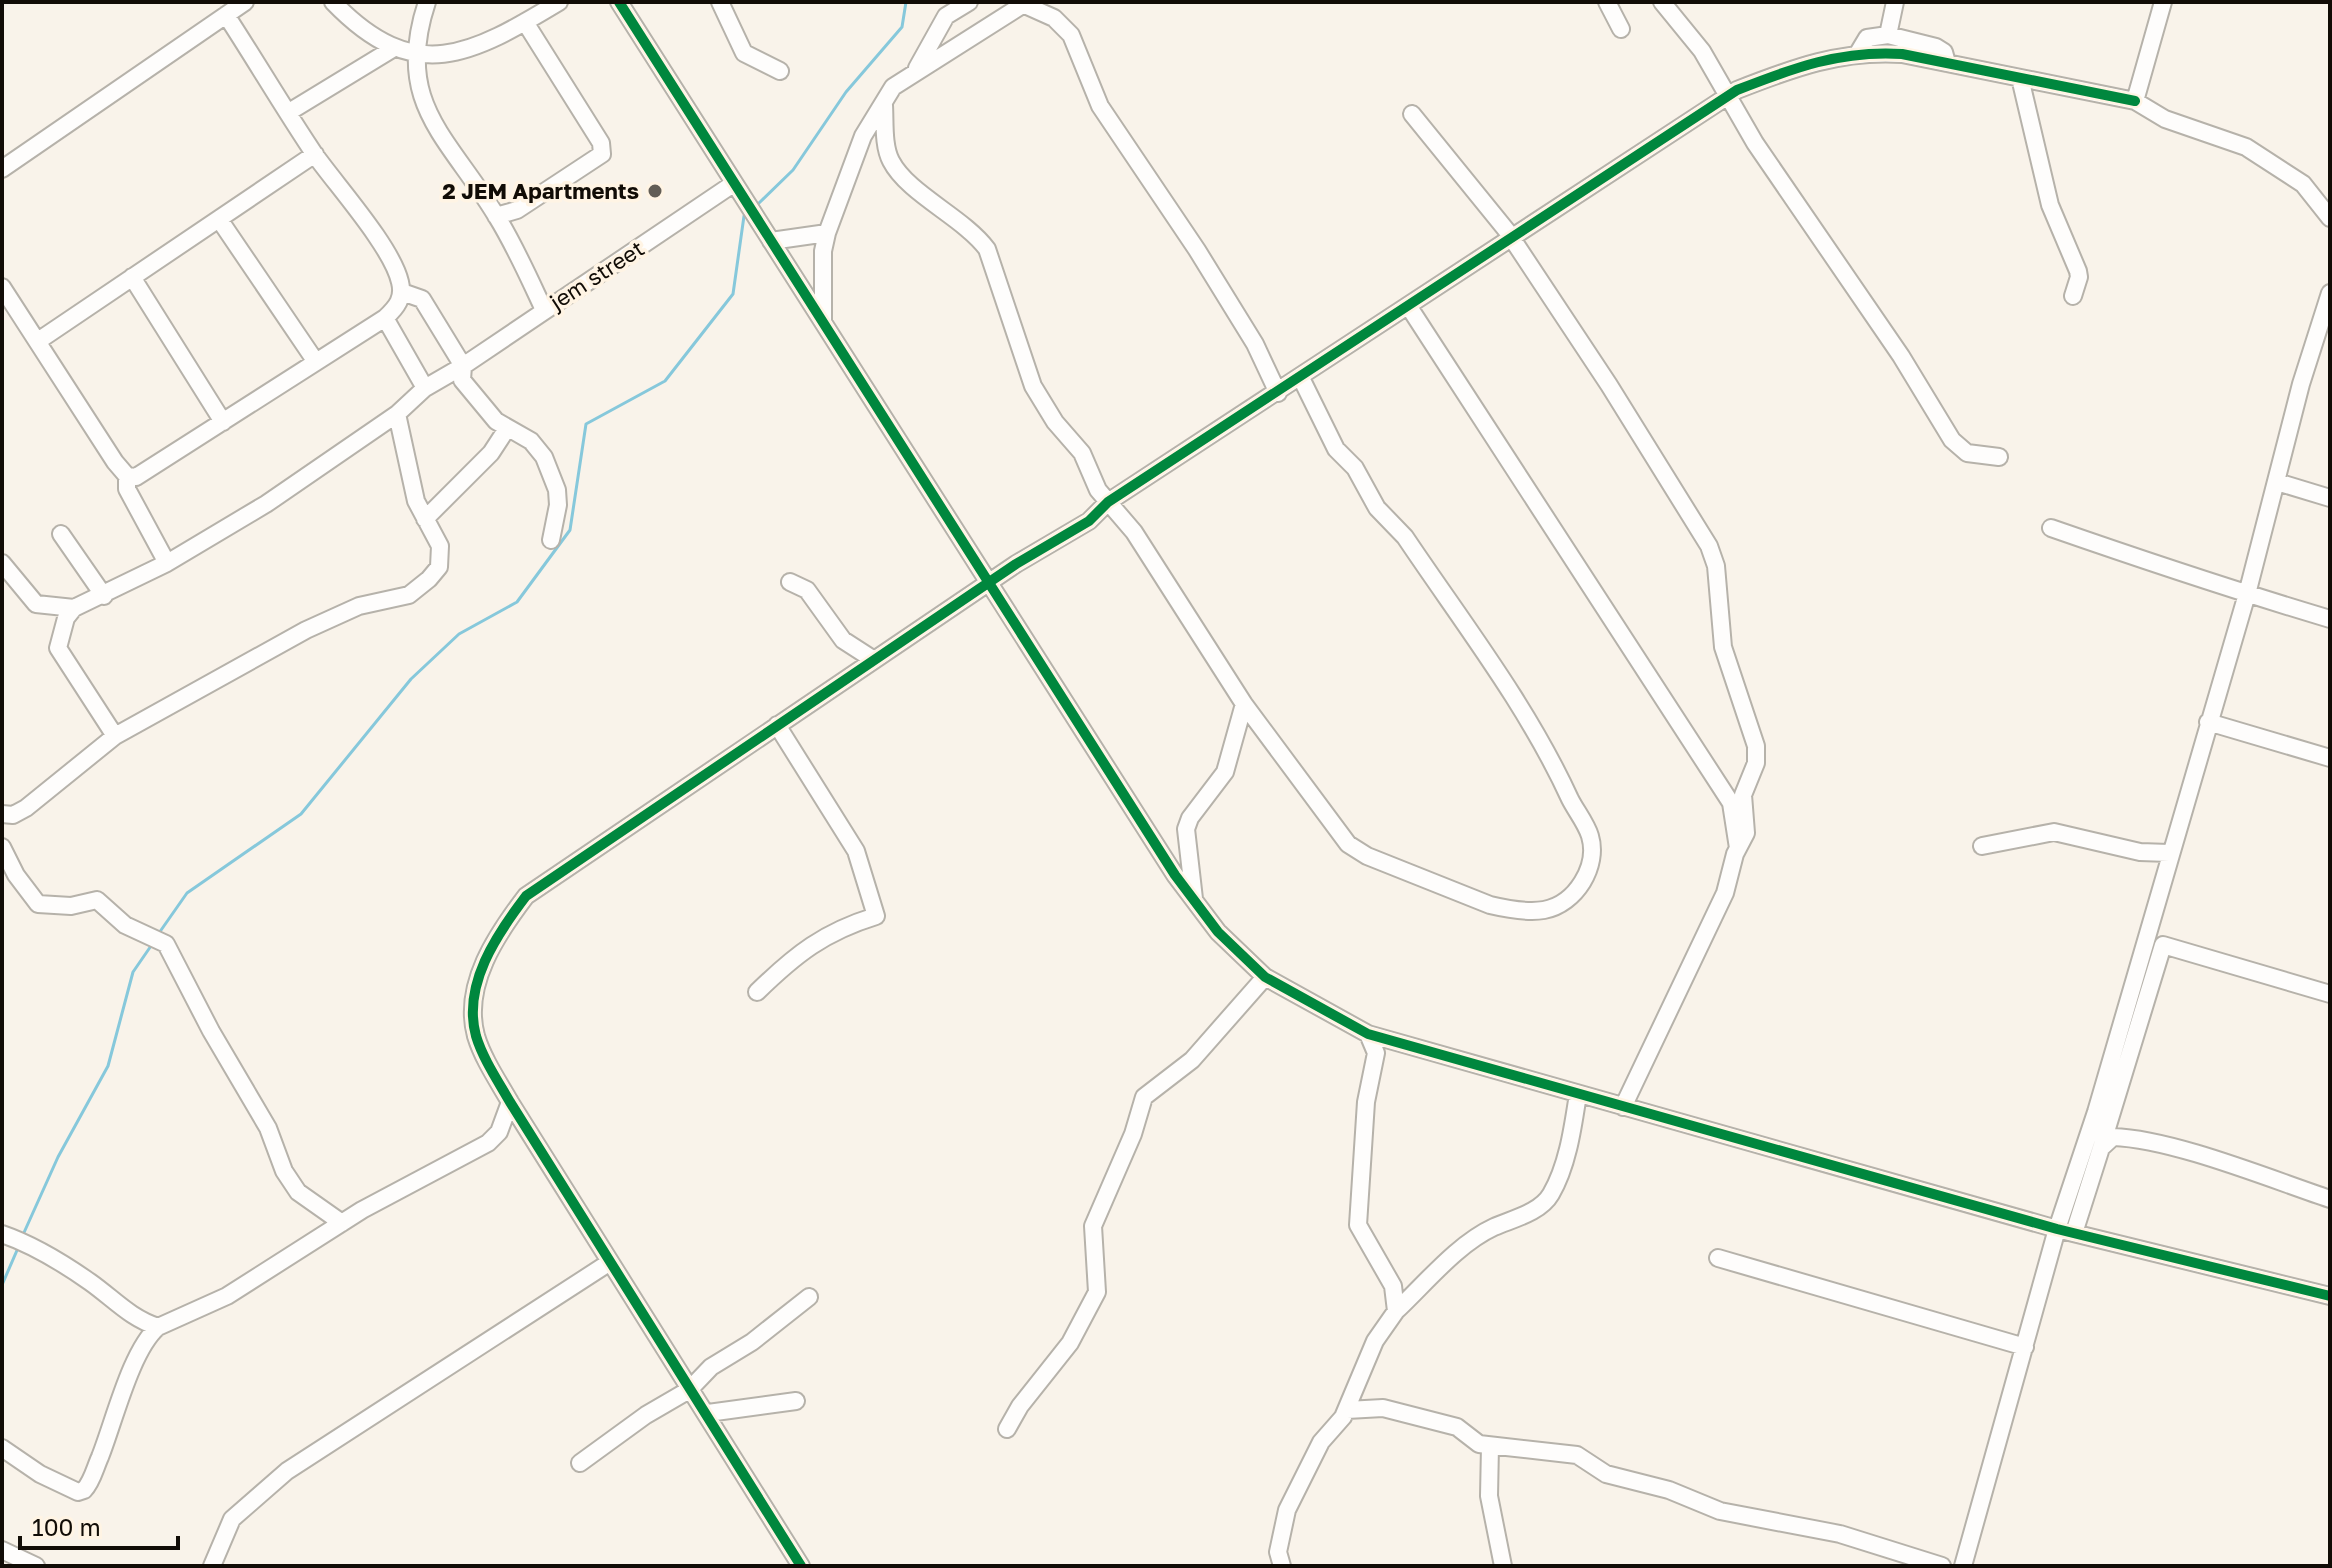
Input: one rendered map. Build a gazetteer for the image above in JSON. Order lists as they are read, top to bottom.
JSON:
{
  "streets": {
    "street": ["jem street"]
  },
  "places": ["2 JEM Apartments"],
  "scale_bar": "100 m"
}
